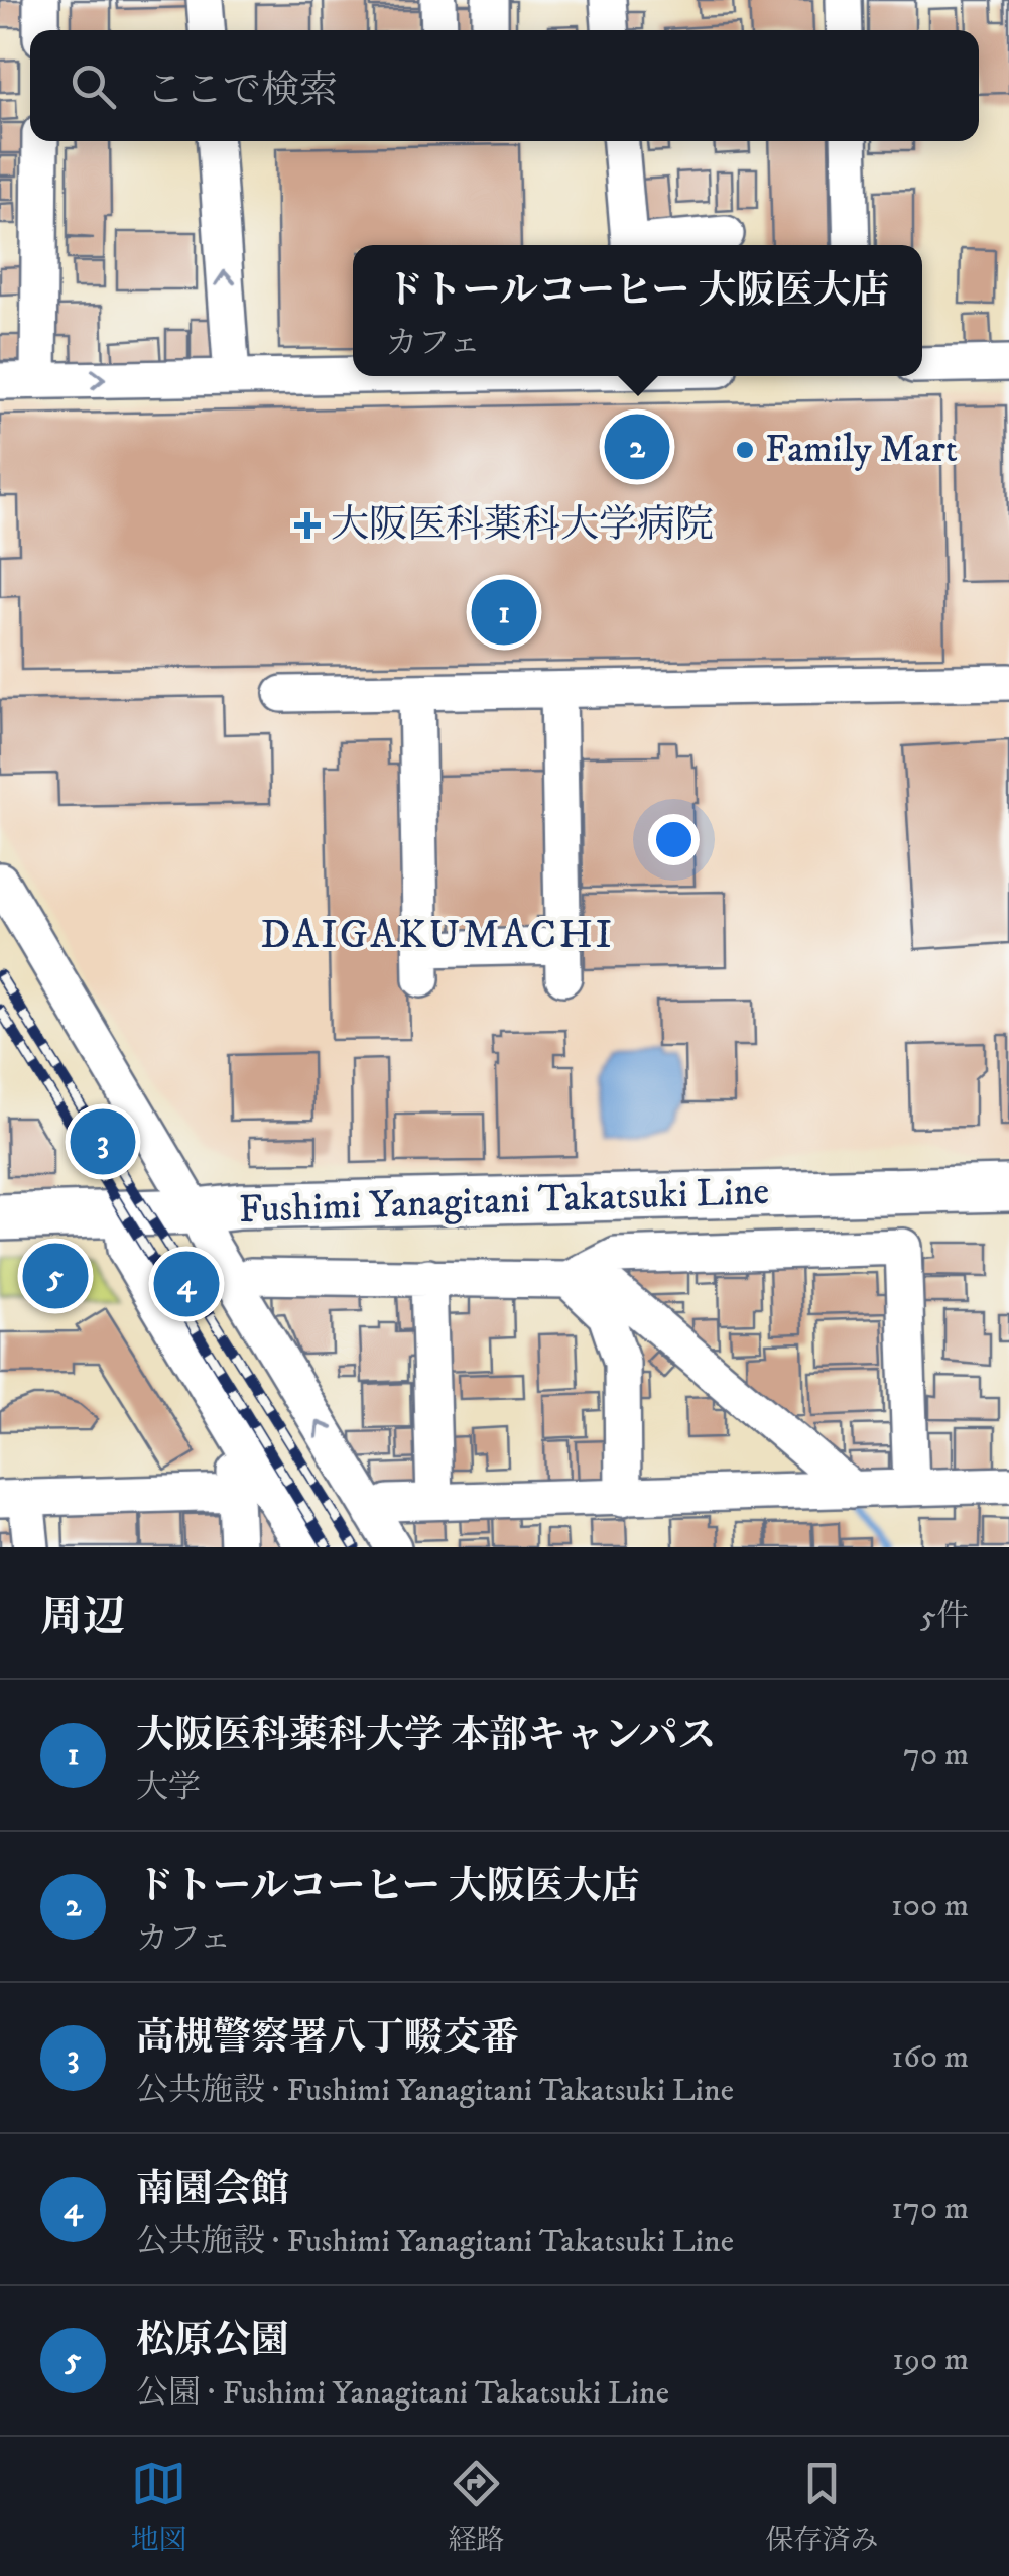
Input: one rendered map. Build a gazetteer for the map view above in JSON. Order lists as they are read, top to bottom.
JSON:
{
  "streets": {
    "main road": ["Fushimi Yanagitani Takatsuki Line"]
  },
  "districts": ["DAIGAKUMACHI"],
  "places": {
    "other": ["Family Mart"],
    "health": ["大阪医科薬科大学病院"]
  },
  "page": {
    "search": "ここで検索",
    "popup": ["ドトールコーヒー 大阪医大店", "カフェ"],
    "pins": [
      "2",
      "1",
      "3",
      "5",
      "4"
    ],
    "heading": ["周辺", "5件"],
    "list": [
      {
        "mark": "1",
        "name": "大阪医科薬科大学 本部キャンパス",
        "note": "大学",
        "value": "70 m"
      },
      {
        "mark": "2",
        "name": "ドトールコーヒー 大阪医大店",
        "note": "カフェ",
        "value": "100 m"
      },
      {
        "mark": "3",
        "name": "高槻警察署八丁畷交番",
        "note": "公共施設 · Fushimi Yanagitani Takatsuki Line",
        "value": "160 m"
      },
      {
        "mark": "4",
        "name": "南園会館",
        "note": "公共施設 · Fushimi Yanagitani Takatsuki Line",
        "value": "170 m"
      },
      {
        "mark": "5",
        "name": "松原公園",
        "note": "公園 · Fushimi Yanagitani Takatsuki Line",
        "value": "190 m"
      }
    ],
    "nav": ["地図", "経路", "保存済み"]
  }
}
